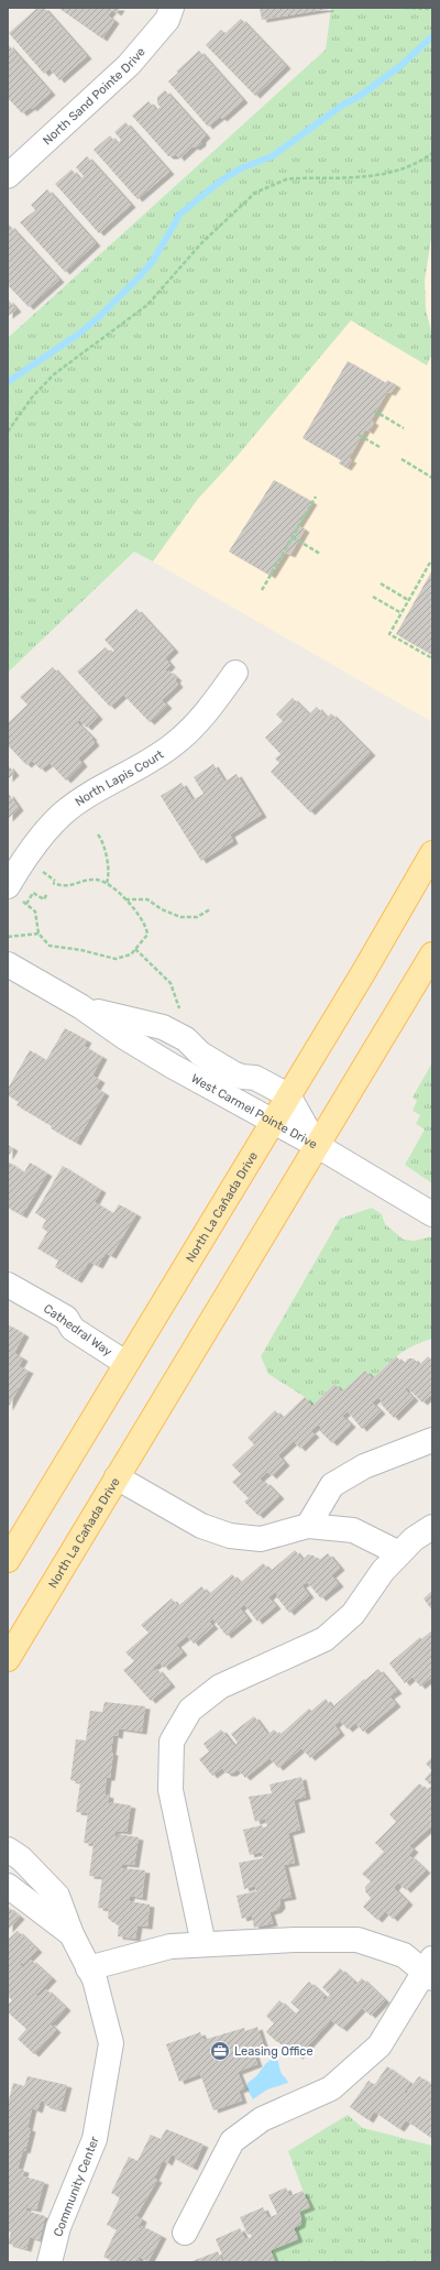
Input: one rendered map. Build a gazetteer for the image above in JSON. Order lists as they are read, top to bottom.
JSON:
{
  "streets": {
    "main road": ["North La Cañada Drive"],
    "street": [
      "North Sand Pointe Drive",
      "North Lapis Court",
      "West Carmel Pointe Drive",
      "Cathedral Way",
      "Community Center"
    ]
  },
  "crossings": [
    ["West Carmel Pointe Drive", "North La Cañada Drive"],
    ["North La Cañada Drive", "Cathedral Way"]
  ],
  "places": {
    "office": ["Leasing Office"]
  }
}
